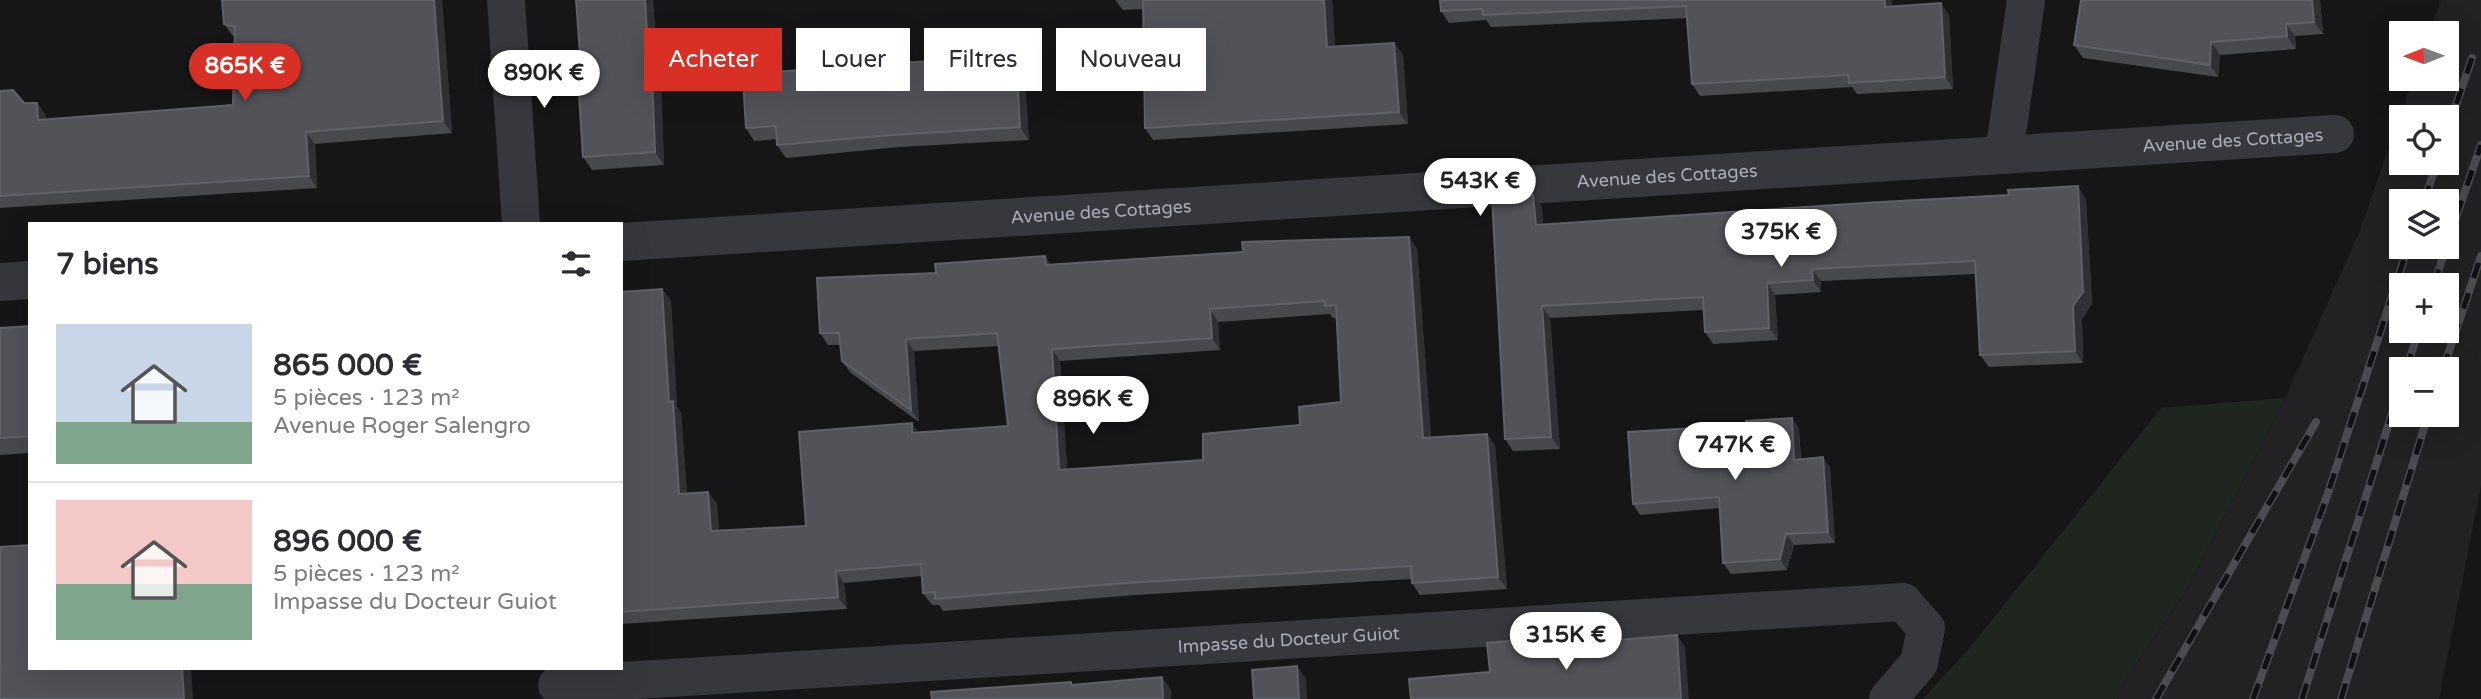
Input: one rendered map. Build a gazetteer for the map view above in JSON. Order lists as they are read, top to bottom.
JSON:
{
  "streets": {
    "street": ["Avenue des Cottages", "Impasse du Docteur Guiot"]
  },
  "north": "left",
  "page": {
    "map_buttons": ["+", "−"],
    "chip": [
      "Acheter",
      "Louer",
      "Filtres",
      "Nouveau"
    ],
    "price": [
      "865K €",
      "890K €",
      "543K €",
      "375K €",
      "896K €",
      "747K €",
      "315K €"
    ],
    "heading": "7 biens",
    "list": [
      {
        "name": "865 000 €",
        "note": "5 pièces · 123 m² · Avenue Roger Salengro"
      },
      {
        "name": "896 000 €",
        "note": "5 pièces · 123 m² · Impasse du Docteur Guiot"
      }
    ]
  }
}
